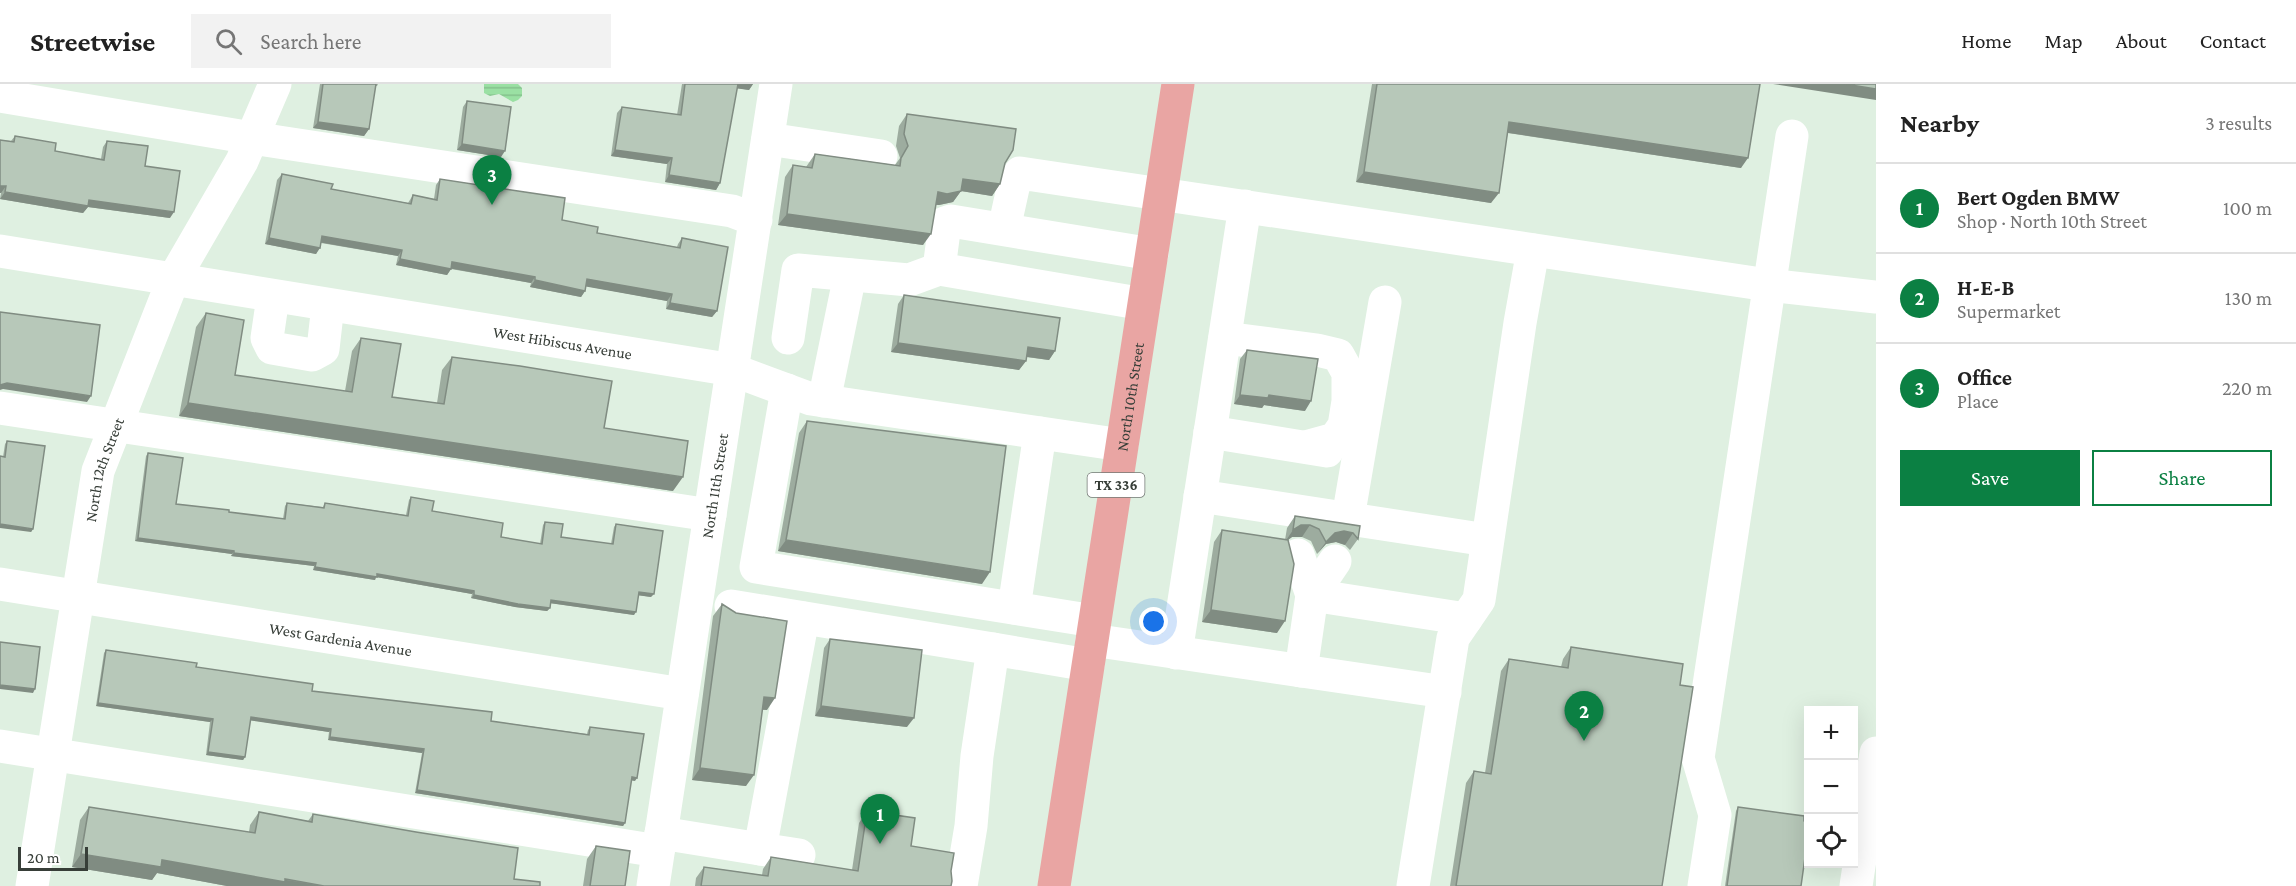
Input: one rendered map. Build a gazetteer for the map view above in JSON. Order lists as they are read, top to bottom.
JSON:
{
  "streets": {
    "main road": ["North 10th Street", "TX 336"],
    "street": [
      "West Hibiscus Avenue",
      "North 12th Street",
      "North 11th Street",
      "West Gardenia Avenue"
    ]
  },
  "crossings": [
    ["West Hibiscus Avenue", "North 10th Street"],
    ["West Hibiscus Avenue", "North 12th Street"],
    ["West Hibiscus Avenue", "North 11th Street"],
    ["North 12th Street", "West Gardenia Avenue"],
    ["North 11th Street", "West Gardenia Avenue"]
  ],
  "scale_bar": "20 m",
  "page": {
    "header": "Streetwise",
    "search": "Search here",
    "nav": [
      "Home",
      "Map",
      "About",
      "Contact"
    ],
    "heading": ["Nearby", "3 results"],
    "pins": ["3", "2", "1"],
    "list": [
      {
        "mark": "1",
        "name": "Bert Ogden BMW",
        "note": "Shop · North 10th Street",
        "value": "100 m"
      },
      {
        "mark": "2",
        "name": "H-E-B",
        "note": "Supermarket",
        "value": "130 m"
      },
      {
        "mark": "3",
        "name": "Office",
        "note": "Place",
        "value": "220 m"
      }
    ],
    "buttons": ["Save", "Share"],
    "map_buttons": ["+", "−"],
    "scale": "20 m"
  }
}
